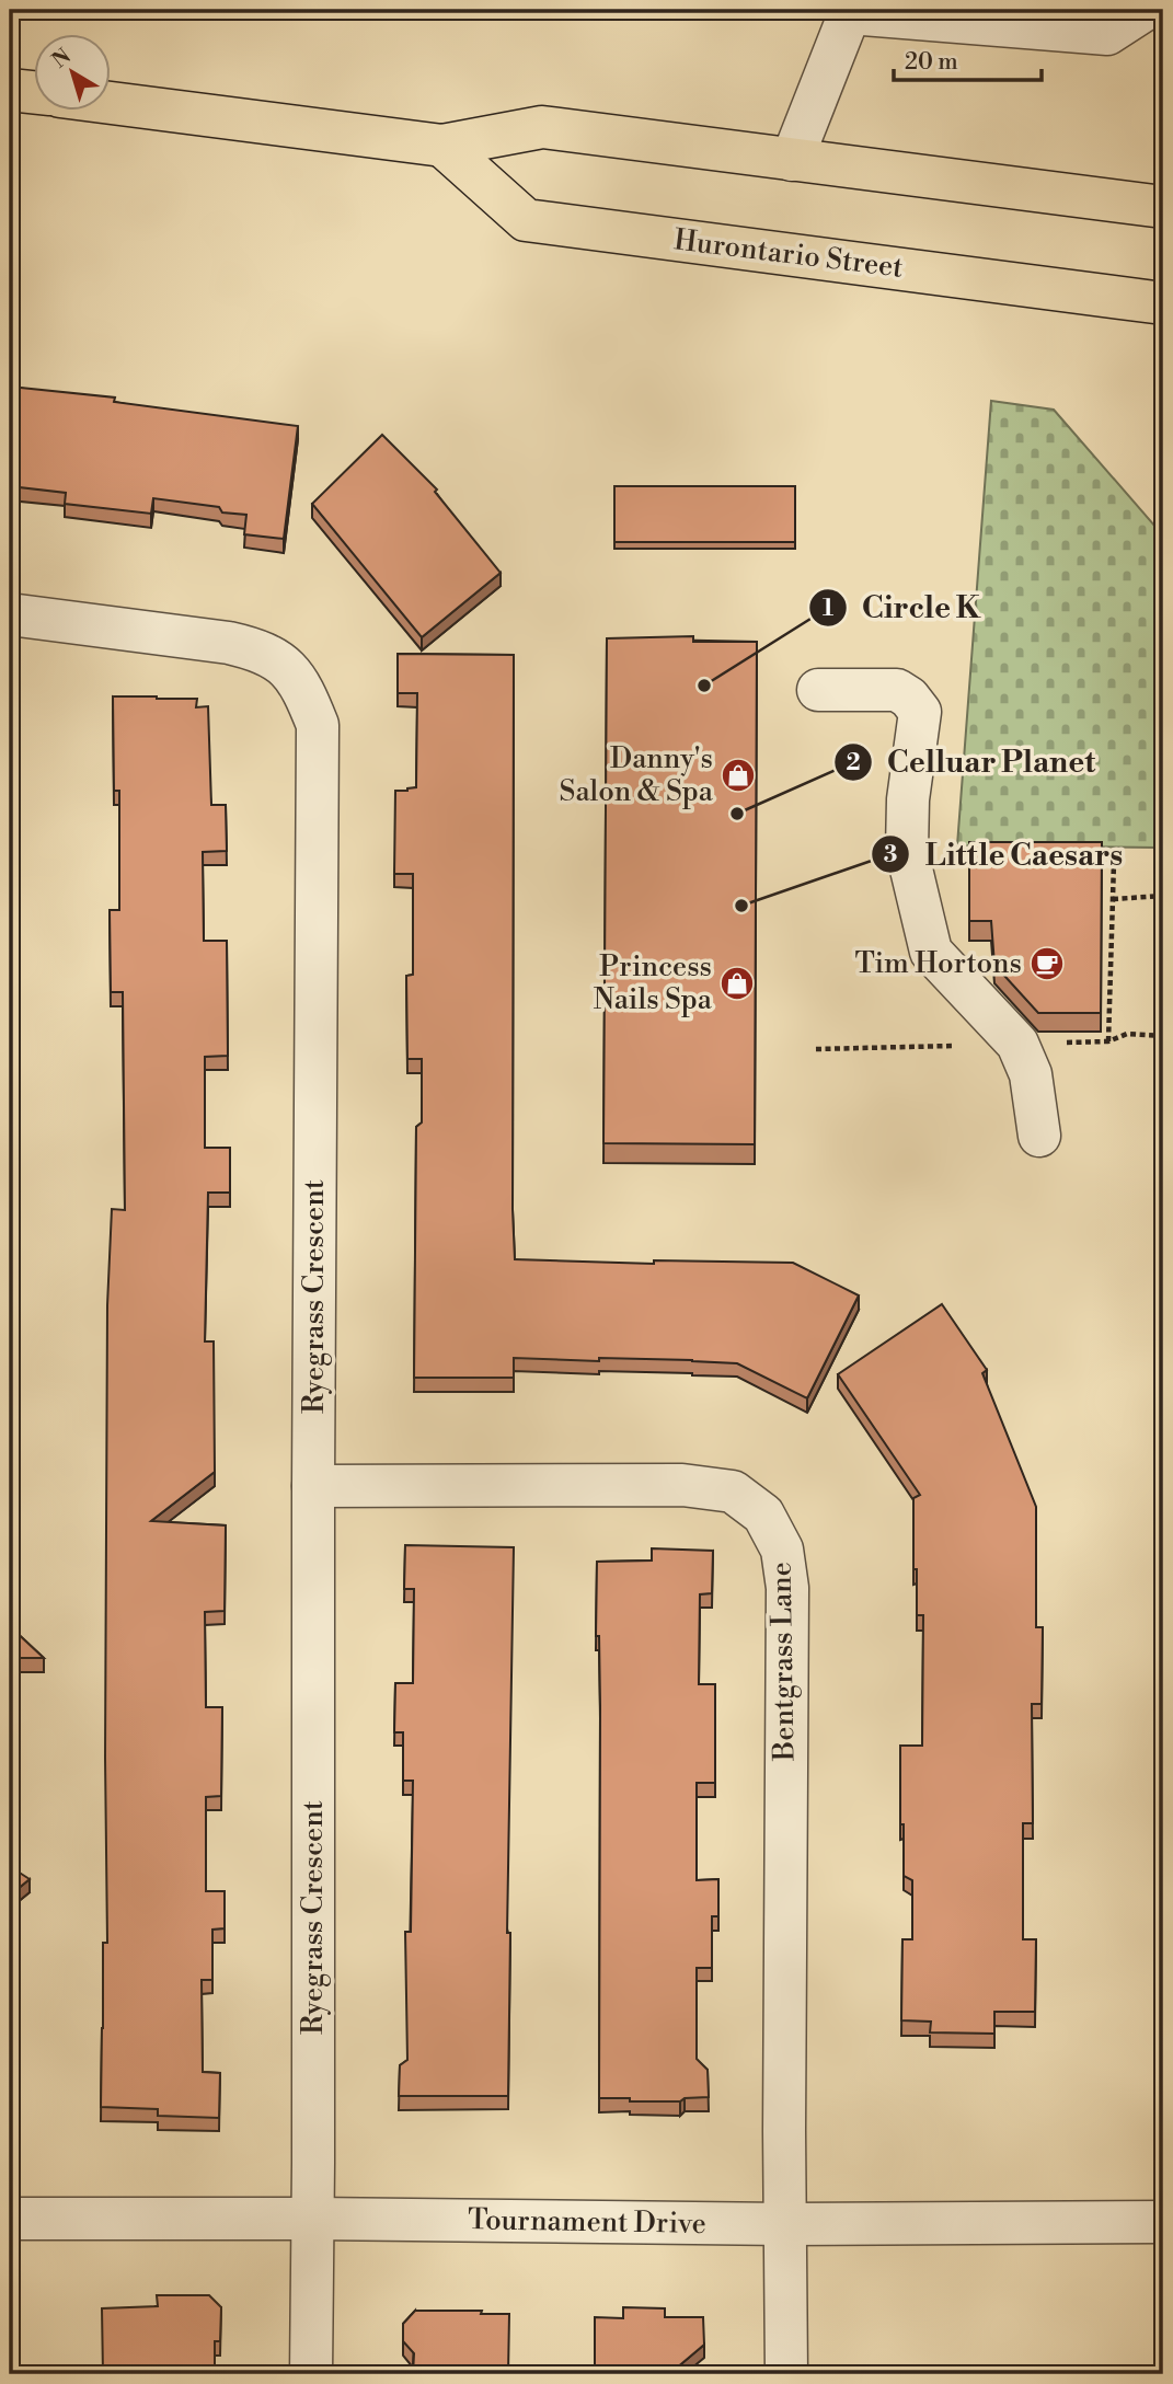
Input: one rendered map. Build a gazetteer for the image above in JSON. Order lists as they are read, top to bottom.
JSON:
{
  "streets": {
    "main road": ["Hurontario Street"],
    "street": ["Ryegrass Crescent", "Bentgrass Lane", "Tournament Drive"]
  },
  "crossings": [
    ["Ryegrass Crescent", "Bentgrass Lane"],
    ["Ryegrass Crescent", "Tournament Drive"],
    ["Bentgrass Lane", "Tournament Drive"]
  ],
  "places": {
    "other": ["Circle K", "Celluar Planet", "Little Caesars"],
    "shop": ["Danny's Salon & Spa", "Princess Nails Spa"],
    "cafe": ["Tim Hortons"]
  },
  "scale_bar": "20 m",
  "north": "top left"
}
